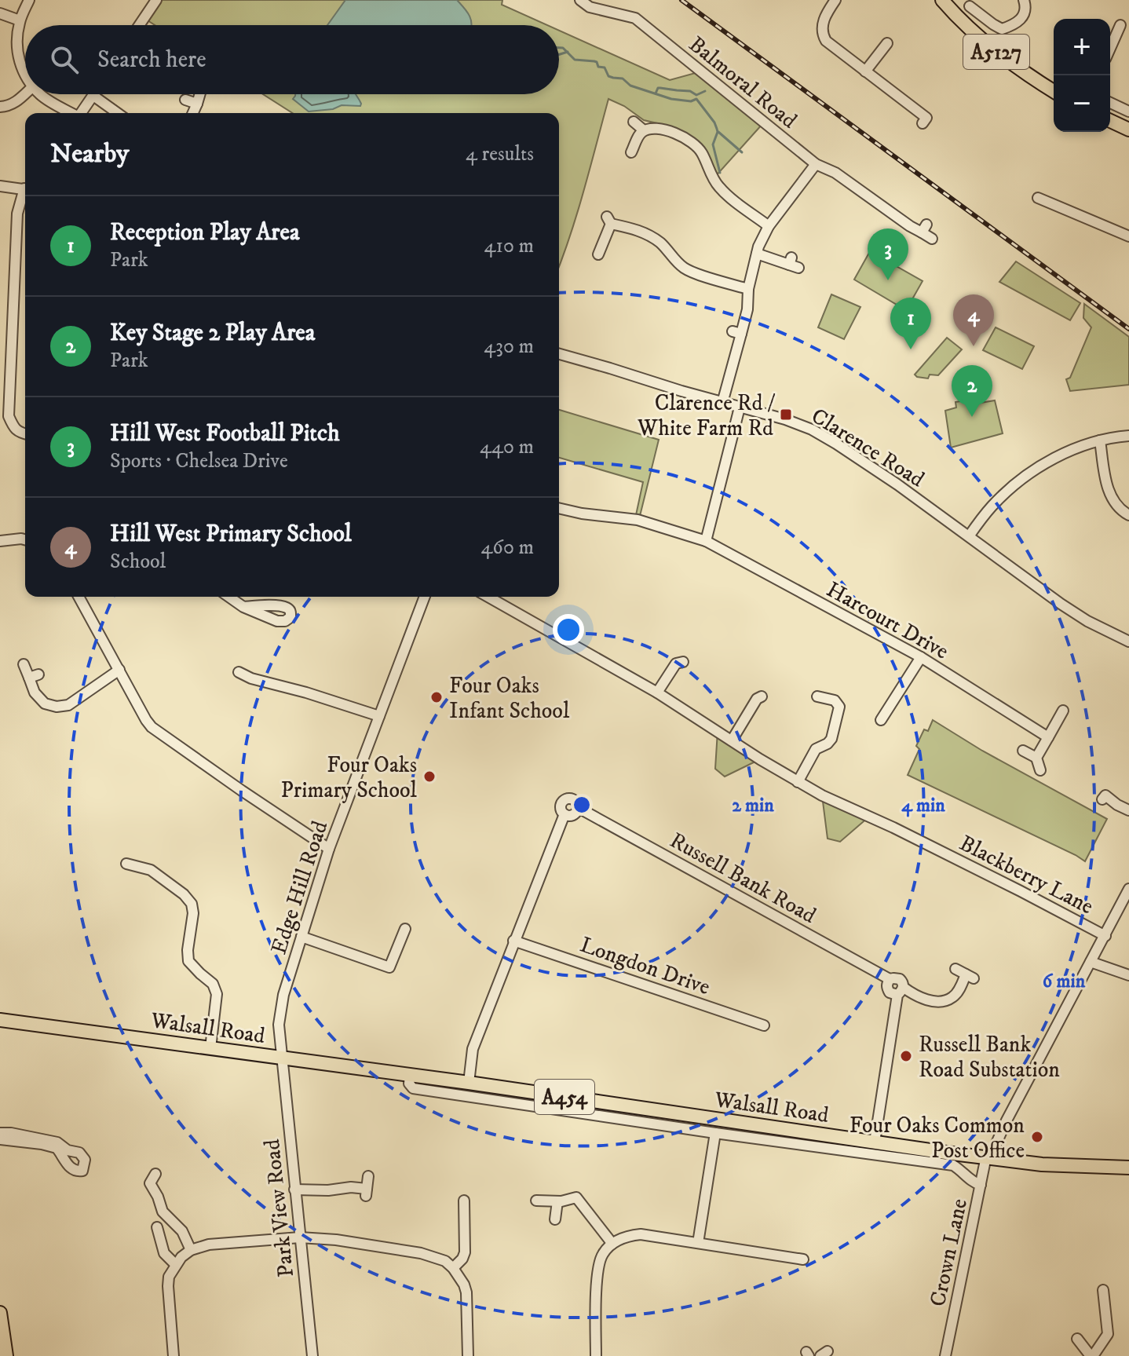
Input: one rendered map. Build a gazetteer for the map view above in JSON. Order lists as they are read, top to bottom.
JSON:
{
  "streets": {
    "main road": ["A5127", "Walsall Road", "A454"],
    "street": [
      "Balmoral Road",
      "Clarence Road",
      "Harcourt Drive",
      "Blackberry Lane",
      "Russell Bank Road",
      "Edge Hill Road",
      "Longdon Drive",
      "Park View Road",
      "Crown Lane"
    ]
  },
  "crossings": [
    ["Blackberry Lane", "Crown Lane"],
    ["Edge Hill Road", "Walsall Road"],
    ["Edge Hill Road", "Park View Road"],
    ["Walsall Road", "Park View Road"],
    ["Walsall Road", "Crown Lane"]
  ],
  "places": {
    "transit": ["Clarence Rd / White Farm Rd"],
    "other": [
      "Four Oaks Infant School",
      "Four Oaks Primary School",
      "Russell Bank Road Substation",
      "Four Oaks Common Post Office"
    ]
  },
  "page": {
    "map_buttons": ["+", "−"],
    "search": "Search here",
    "heading": ["Nearby", "4 results"],
    "list": [
      {
        "mark": "1",
        "name": "Reception Play Area",
        "note": "Park",
        "value": "410 m"
      },
      {
        "mark": "2",
        "name": "Key Stage 2 Play Area",
        "note": "Park",
        "value": "430 m"
      },
      {
        "mark": "3",
        "name": "Hill West Football Pitch",
        "note": "Sports · Chelsea Drive",
        "value": "440 m"
      },
      {
        "mark": "4",
        "name": "Hill West Primary School",
        "note": "School",
        "value": "460 m"
      }
    ],
    "pins": [
      "3",
      "4",
      "1",
      "2"
    ]
  },
  "rings": ["2 min", "4 min", "6 min"]
}
